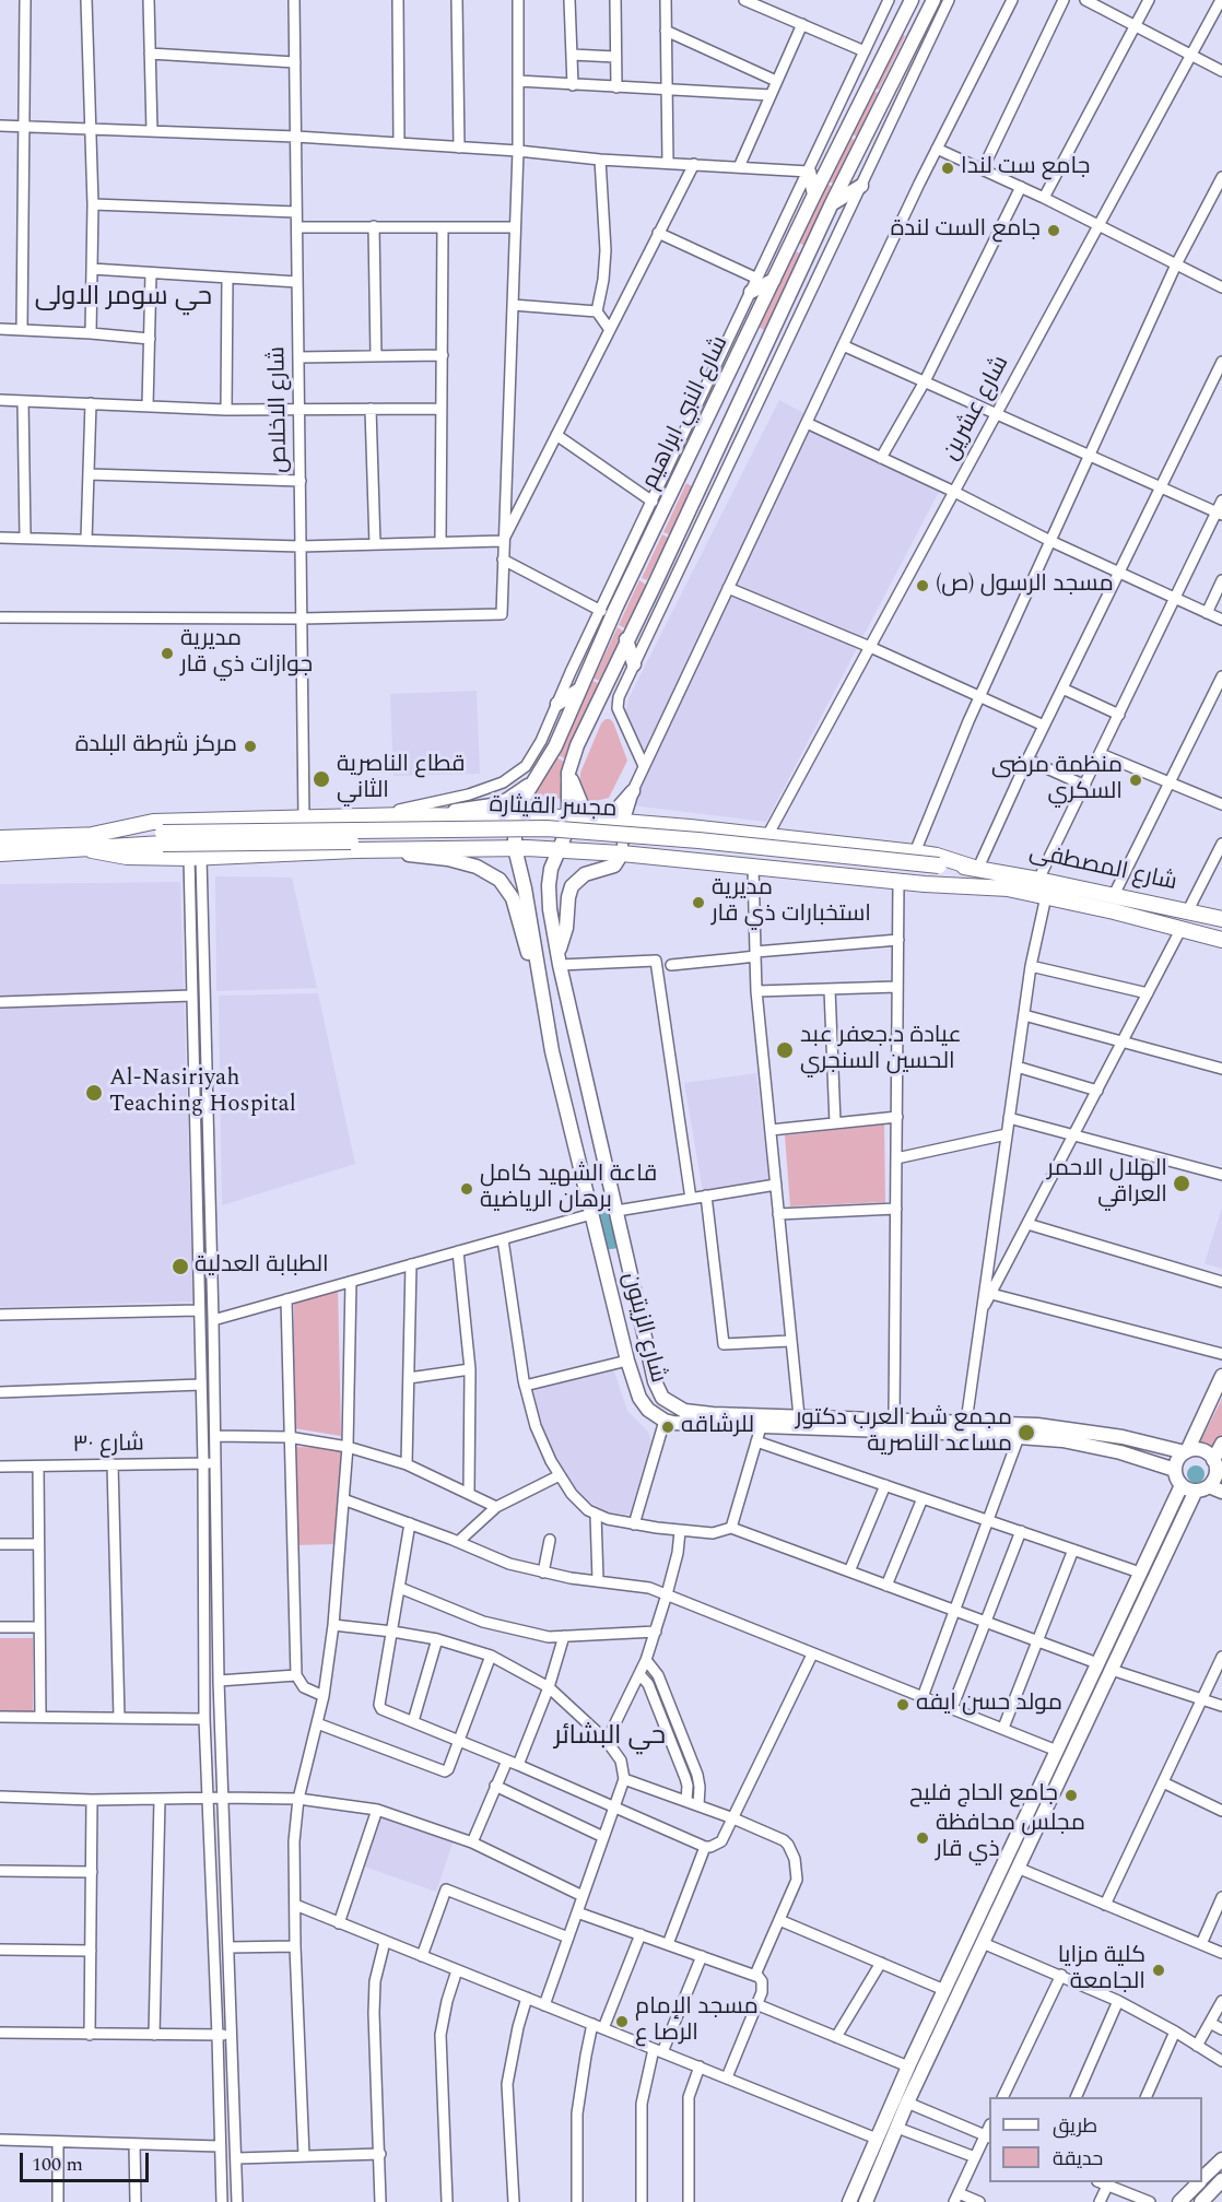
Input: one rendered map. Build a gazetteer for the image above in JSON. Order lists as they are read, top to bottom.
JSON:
{
  "streets": {
    "highway": ["مجسر القيثارة", "شارع المصطفى"],
    "main road": ["شارع النبي ابراهيم", "شارع الزيتون"],
    "street": ["شارع عشرين", "شارع الاخلاص", "شارع ٣٠"]
  },
  "crossings": [
    ["شارع النبي ابراهيم", "شارع الزيتون"]
  ],
  "districts": ["حي سومر الاولى", "حي البشائر"],
  "places": [
    "جامع ست لندا",
    "جامع الست لندة",
    "مسجد الرسول (ص)",
    "مديرية جوازات ذي قار",
    "مركز شرطة البلدة",
    "قطاع الناصرية الثاني",
    "منظمة مرضى السكري",
    "مديرية استخبارات ذي قار",
    "عيادة د.جعفر عبد الحسين السنجري",
    "Al-Nasiriyah Teaching Hospital",
    "الهلال الاحمر العراقي",
    "قاعة الشهيد كامل برهان الرياضية",
    "الطبابة العدلية",
    "للرشاقه",
    "مجمع شط العرب دكتور مساعد الناصرية",
    "مولد حسن ايفه",
    "جامع الحاج فليح",
    "مجلس محافظة ذي قار",
    "كلية مزايا الجامعة",
    "مسجد الإمام الرصا ع"
  ],
  "legend": ["طريق", "حديقة"],
  "scale_bar": "100 m"
}
